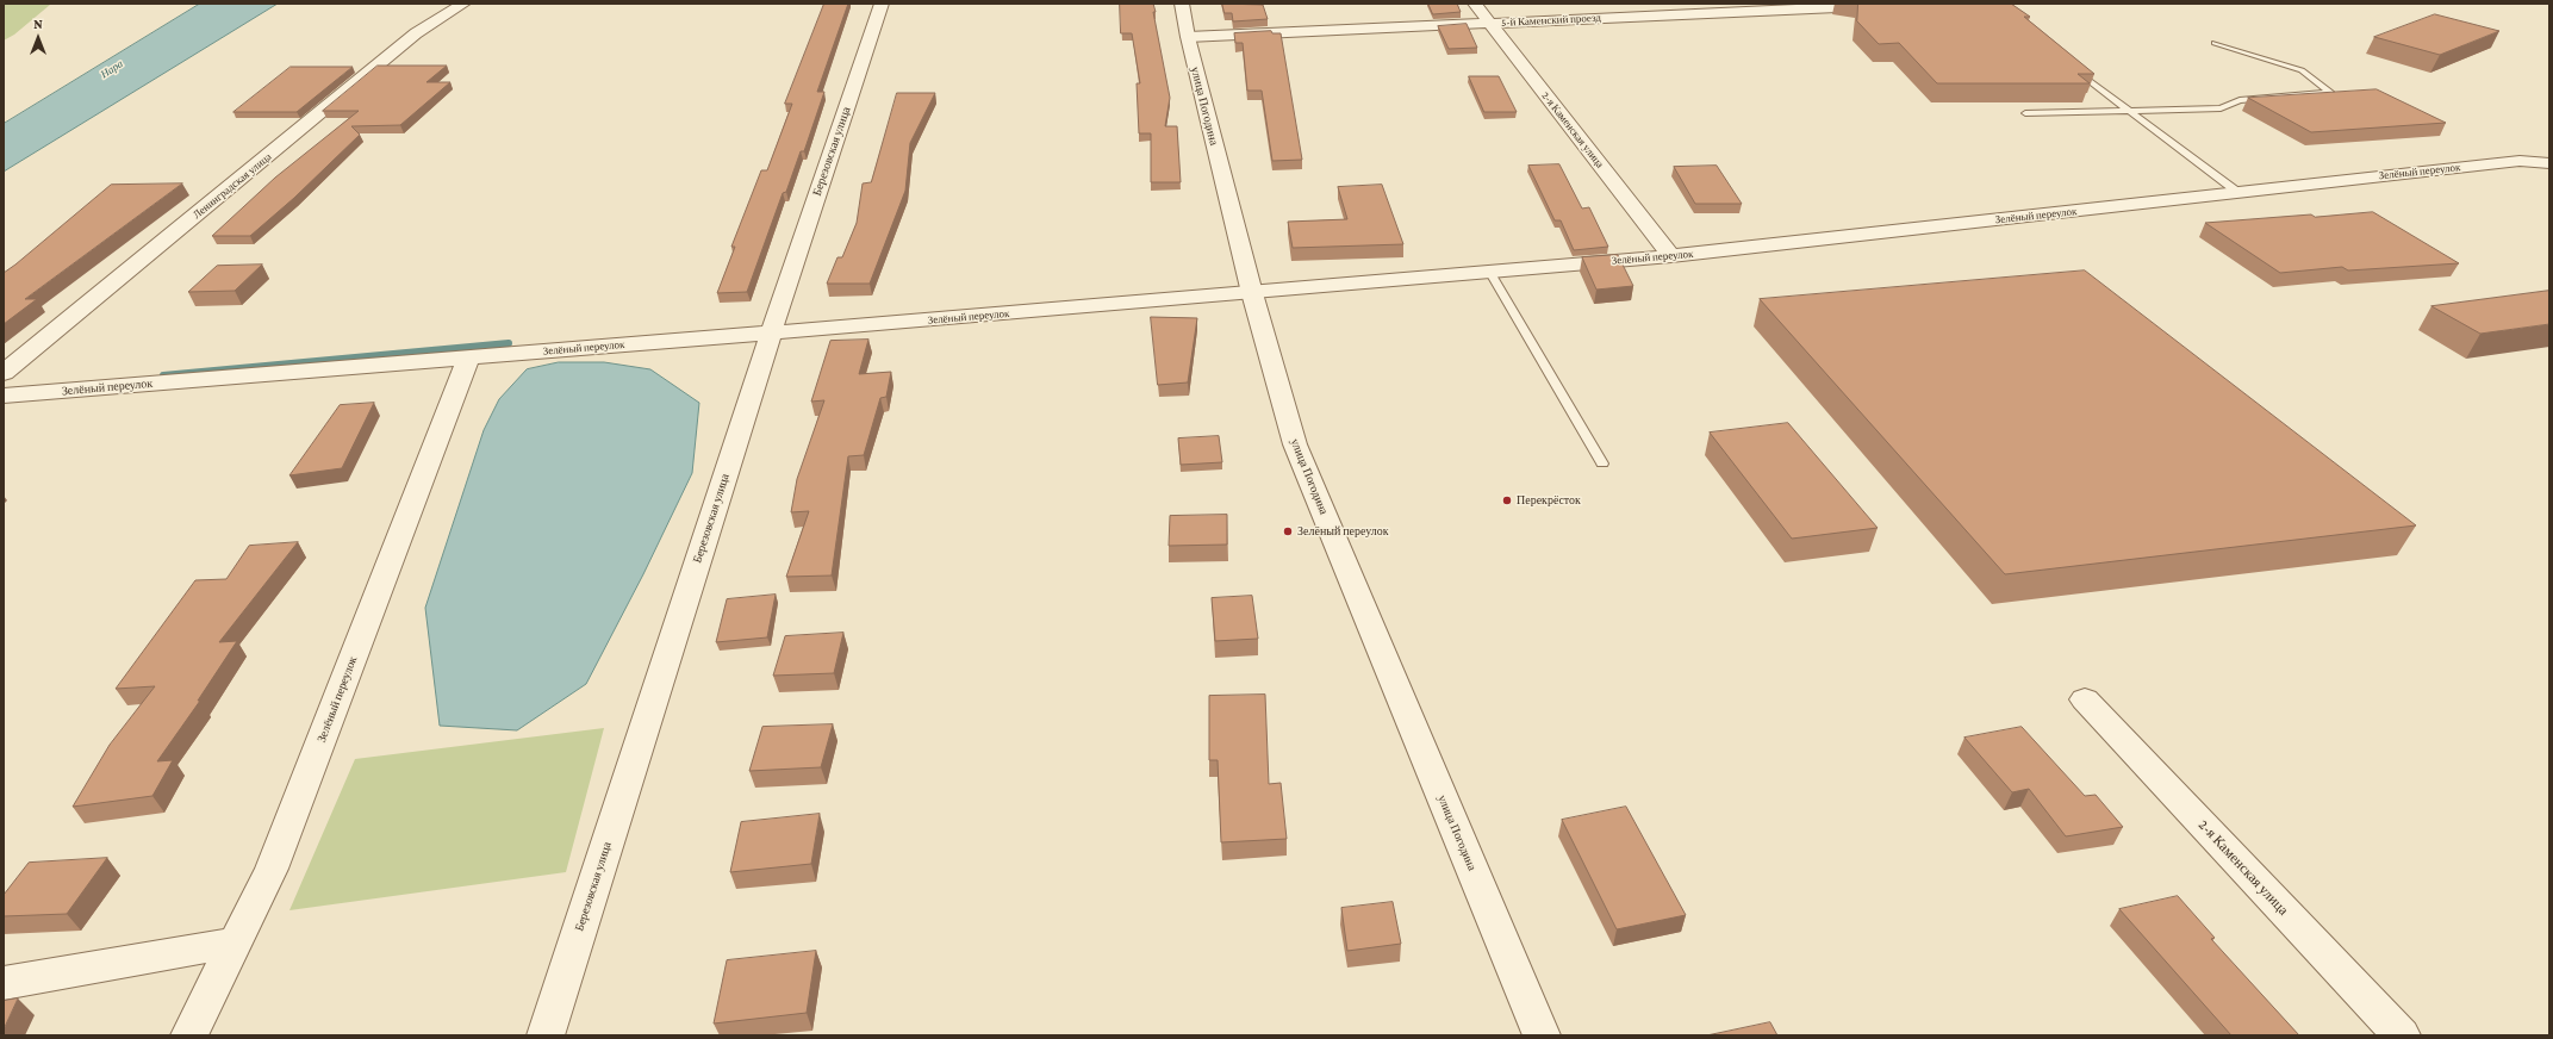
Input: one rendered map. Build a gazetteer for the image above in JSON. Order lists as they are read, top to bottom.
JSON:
{
  "streets": {
    "street": [
      "5-й Каменский проезд",
      "улица Погодина",
      "2-я Каменская улица",
      "Березовская улица",
      "Зелёный переулок",
      "Ленинградская улица"
    ]
  },
  "crossings": [
    ["5-й Каменский проезд", "улица Погодина"],
    ["5-й Каменский проезд", "2-я Каменская улица"],
    ["улица Погодина", "Зелёный переулок"],
    ["2-я Каменская улица", "Зелёный переулок"],
    ["Березовская улица", "Зелёный переулок"]
  ],
  "water": ["Нара"],
  "places": ["Перекрёсток", "Зелёный переулок"],
  "north": "top"
}
